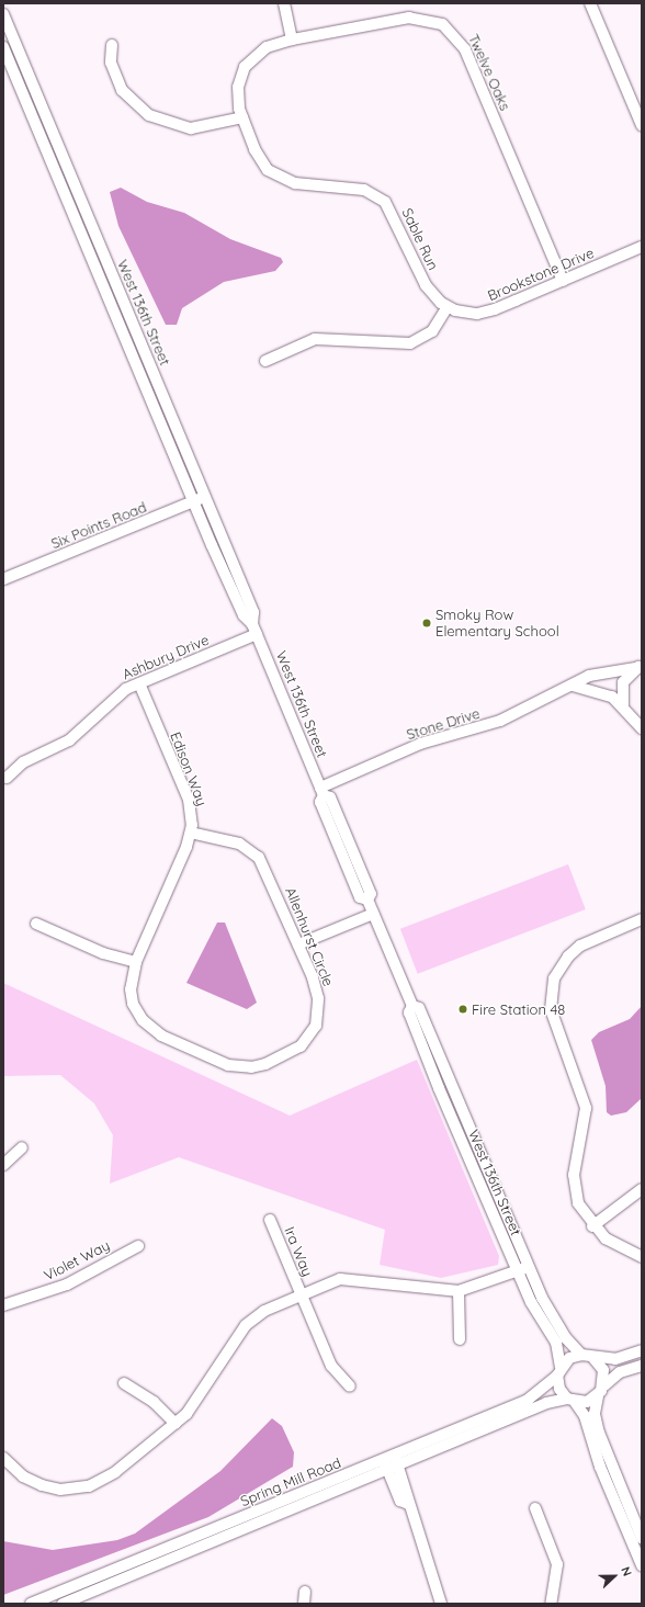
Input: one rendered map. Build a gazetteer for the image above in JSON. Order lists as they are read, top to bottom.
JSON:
{
  "streets": {
    "street": [
      "Twelve Oaks",
      "Sable Run",
      "Brookstone Drive",
      "West 136th Street",
      "Six Points Road",
      "Ashbury Drive",
      "Stone Drive",
      "Edison Way",
      "Allenhurst Circle",
      "Ira Way",
      "Violet Way",
      "Spring Mill Road"
    ]
  },
  "crossings": [
    ["Twelve Oaks", "Sable Run"],
    ["Twelve Oaks", "Brookstone Drive"],
    ["Sable Run", "Brookstone Drive"],
    ["West 136th Street", "Six Points Road"],
    ["West 136th Street", "Ashbury Drive"],
    ["West 136th Street", "Stone Drive"],
    ["West 136th Street", "Spring Mill Road"],
    ["Ashbury Drive", "Edison Way"],
    ["Edison Way", "Allenhurst Circle"]
  ],
  "places": ["Smoky Row Elementary School", "Fire Station 48"],
  "north": "right"
}
